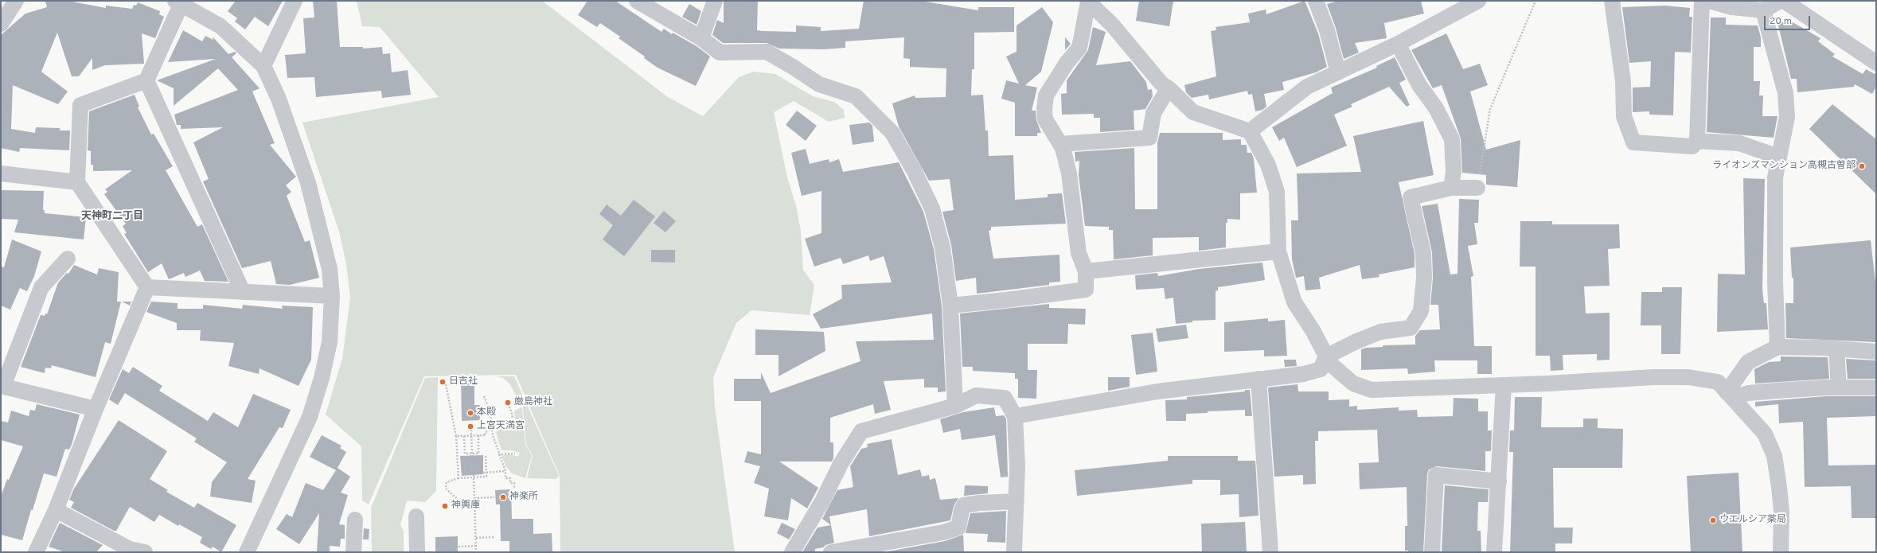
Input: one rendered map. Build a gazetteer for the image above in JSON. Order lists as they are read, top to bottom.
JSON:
{
  "districts": ["天神町二丁目"],
  "places": [
    "ライオンズマンション高槻古曽部",
    "日吉社",
    "厳島神社",
    "本殿",
    "上宮天満宮",
    "神楽所",
    "神輿庫",
    "ウエルシア薬局"
  ],
  "scale_bar": "20 m"
}
